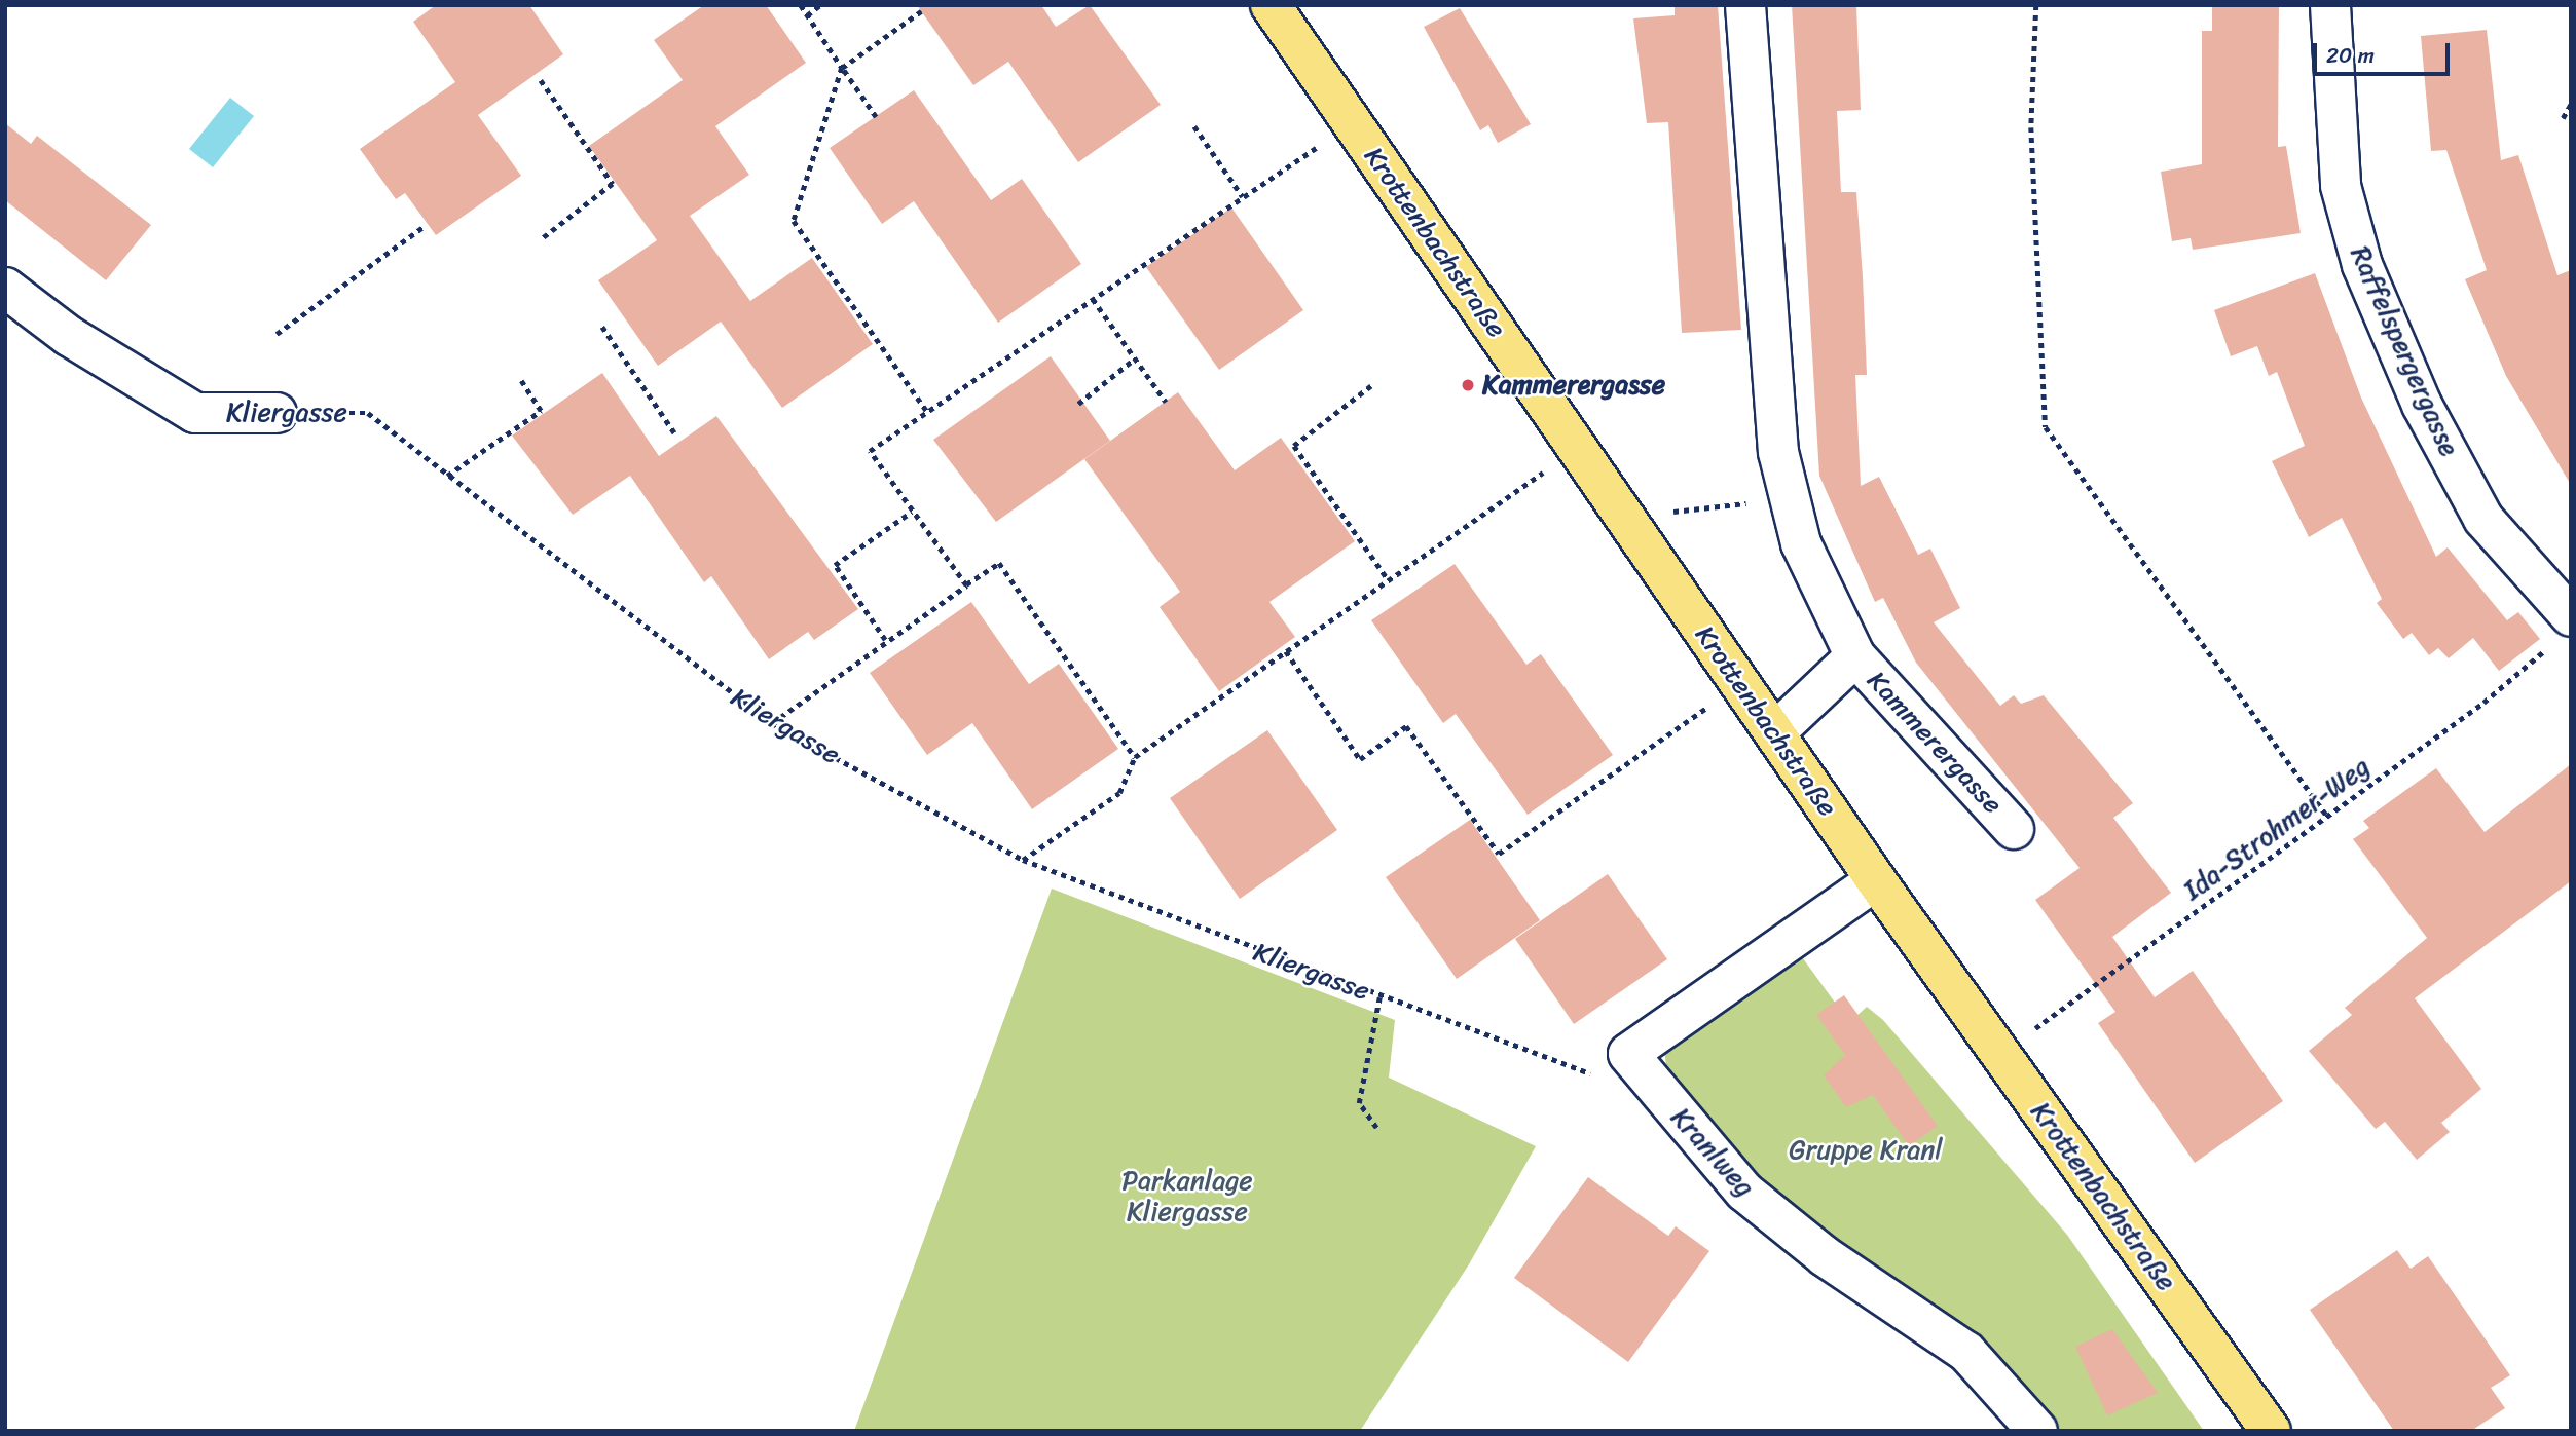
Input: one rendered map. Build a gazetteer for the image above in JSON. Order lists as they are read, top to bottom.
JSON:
{
  "streets": {
    "main road": ["Krottenbachstraße"],
    "street": [
      "Raffelspergergasse",
      "Kliergasse",
      "Kammerergasse",
      "Kranlweg"
    ],
    "path": ["Ida-Strohmer-Weg"]
  },
  "crossings": [
    ["Krottenbachstraße", "Kammerergasse"],
    ["Krottenbachstraße", "Ida-Strohmer-Weg"],
    ["Raffelspergergasse", "Ida-Strohmer-Weg"],
    ["Kliergasse", "Kranlweg"]
  ],
  "parks": ["Gruppe Kranl", "Parkanlage Kliergasse"],
  "places": ["Kammerergasse"],
  "scale_bar": "20 m"
}
